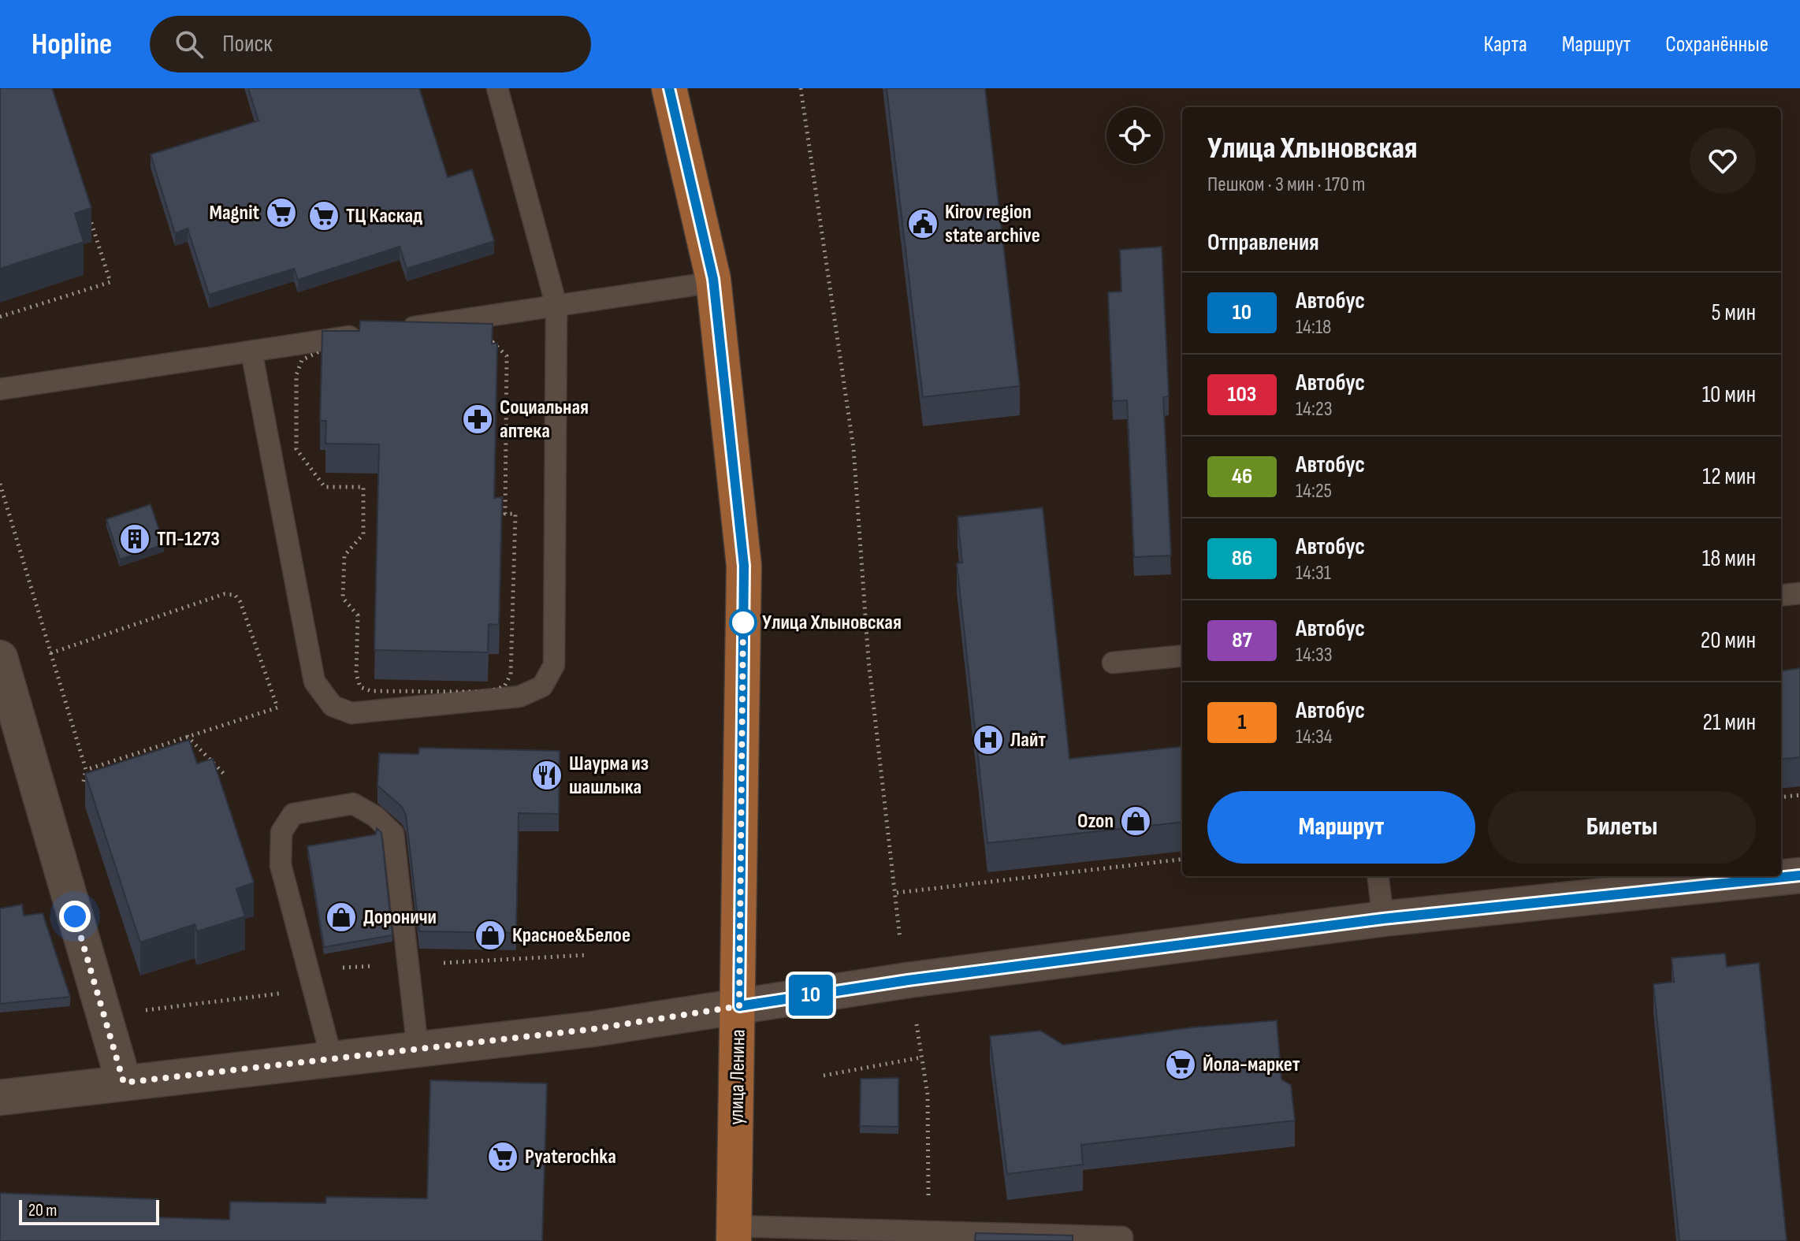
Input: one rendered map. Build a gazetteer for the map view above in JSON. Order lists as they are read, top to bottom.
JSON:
{
  "streets": {
    "main road": ["улица Ленина"]
  },
  "places": {
    "supermarket": [
      "Magnit",
      "ТЦ Каскад",
      "Йола-маркет",
      "Pyaterochka"
    ],
    "public building": ["Kirov region state archive"],
    "pharmacy": ["Социальная аптека"],
    "building": ["ТП-1273"],
    "other": ["Улица Хлыновская"],
    "hospital": ["Лайт"],
    "restaurant": ["Шаурма из шашлыка"],
    "shop": ["Ozon", "Дороничи", "Красное&Белое"]
  },
  "lines": ["bus line 10"],
  "scale_bar": "20 m",
  "page": {
    "header": "Hopline",
    "search": "Поиск",
    "nav": ["Карта", "Маршрут", "Сохранённые"],
    "on_map": "10",
    "heading": [
      ["Улица Хлыновская", "Пешком · 3 мин · 170 m"],
      "Отправления"
    ],
    "list": [
      {
        "mark": "10",
        "name": "Автобус",
        "note": "14:18",
        "value": "5 мин"
      },
      {
        "mark": "103",
        "name": "Автобус",
        "note": "14:23",
        "value": "10 мин"
      },
      {
        "mark": "46",
        "name": "Автобус",
        "note": "14:25",
        "value": "12 мин"
      },
      {
        "mark": "86",
        "name": "Автобус",
        "note": "14:31",
        "value": "18 мин"
      },
      {
        "mark": "87",
        "name": "Автобус",
        "note": "14:33",
        "value": "20 мин"
      },
      {
        "mark": "1",
        "name": "Автобус",
        "note": "14:34",
        "value": "21 мин"
      }
    ],
    "buttons": ["Маршрут", "Билеты"],
    "scale": "20 m"
  }
}
